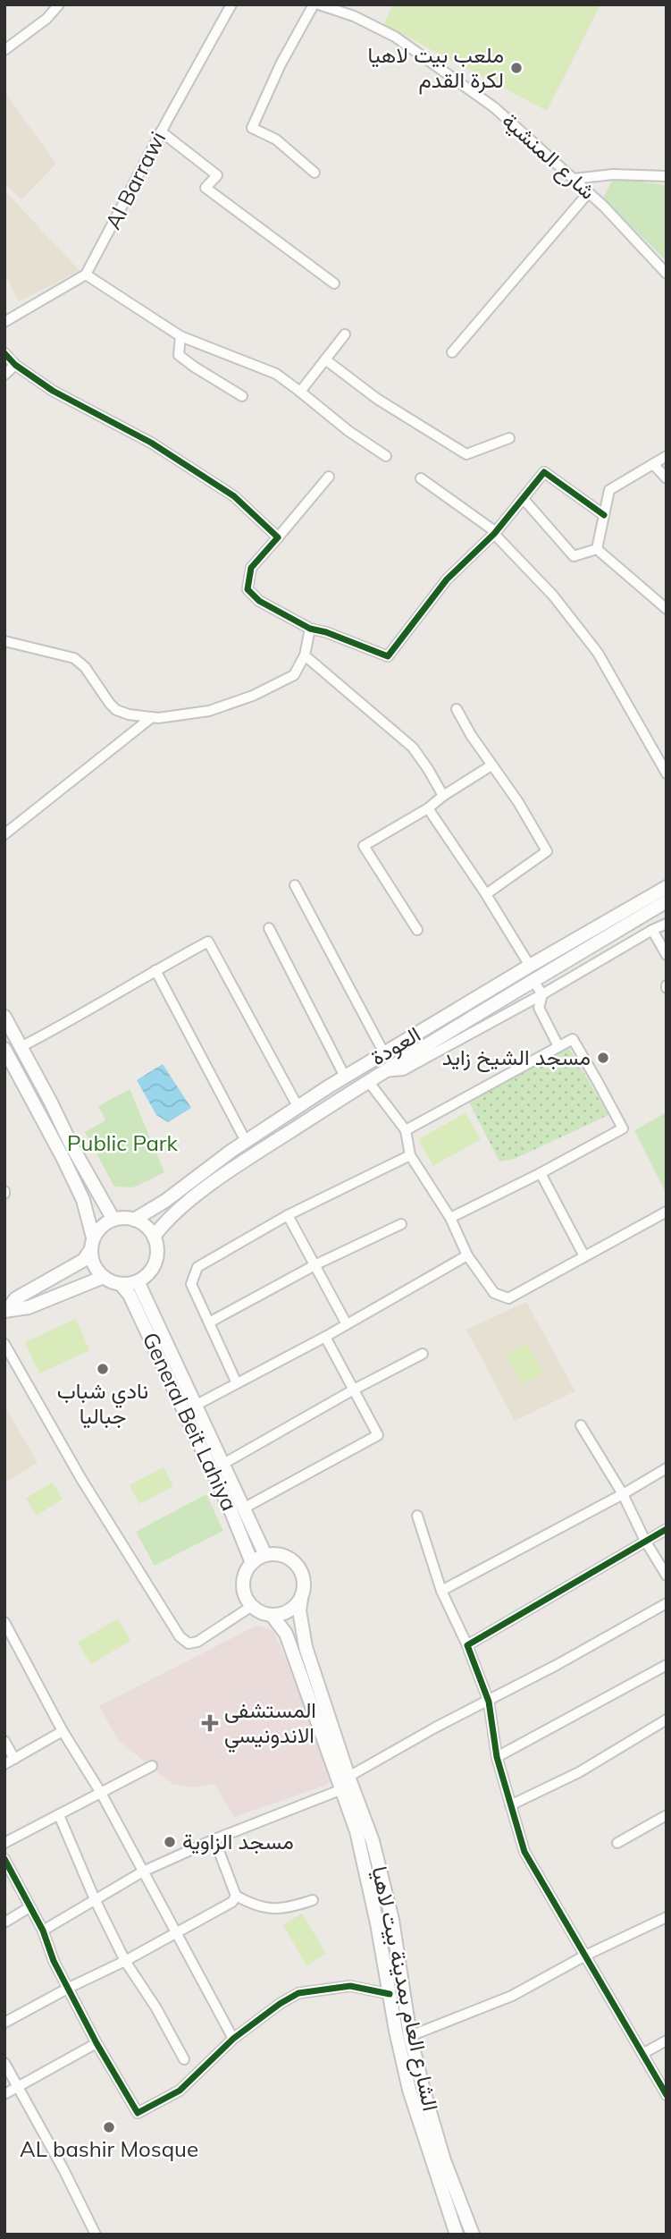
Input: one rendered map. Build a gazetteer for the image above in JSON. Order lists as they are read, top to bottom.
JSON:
{
  "streets": {
    "main road": ["العودة", "General Beit Lahiya", "الشارع العام بمدينة بيت لاهيا"],
    "street": ["شارع المنشية", "Al Barrawi"]
  },
  "crossings": [
    ["العودة", "General Beit Lahiya"],
    ["General Beit Lahiya", "الشارع العام بمدينة بيت لاهيا"]
  ],
  "parks": ["Public Park"],
  "places": {
    "other": [
      "ملعب بيت لاهيا لكرة القدم",
      "مسجد الشيخ زايد",
      "نادي شباب جباليا",
      "مسجد الزاوية",
      "AL bashir Mosque"
    ],
    "health": ["المستشفى الاندونيسي"]
  }
}
